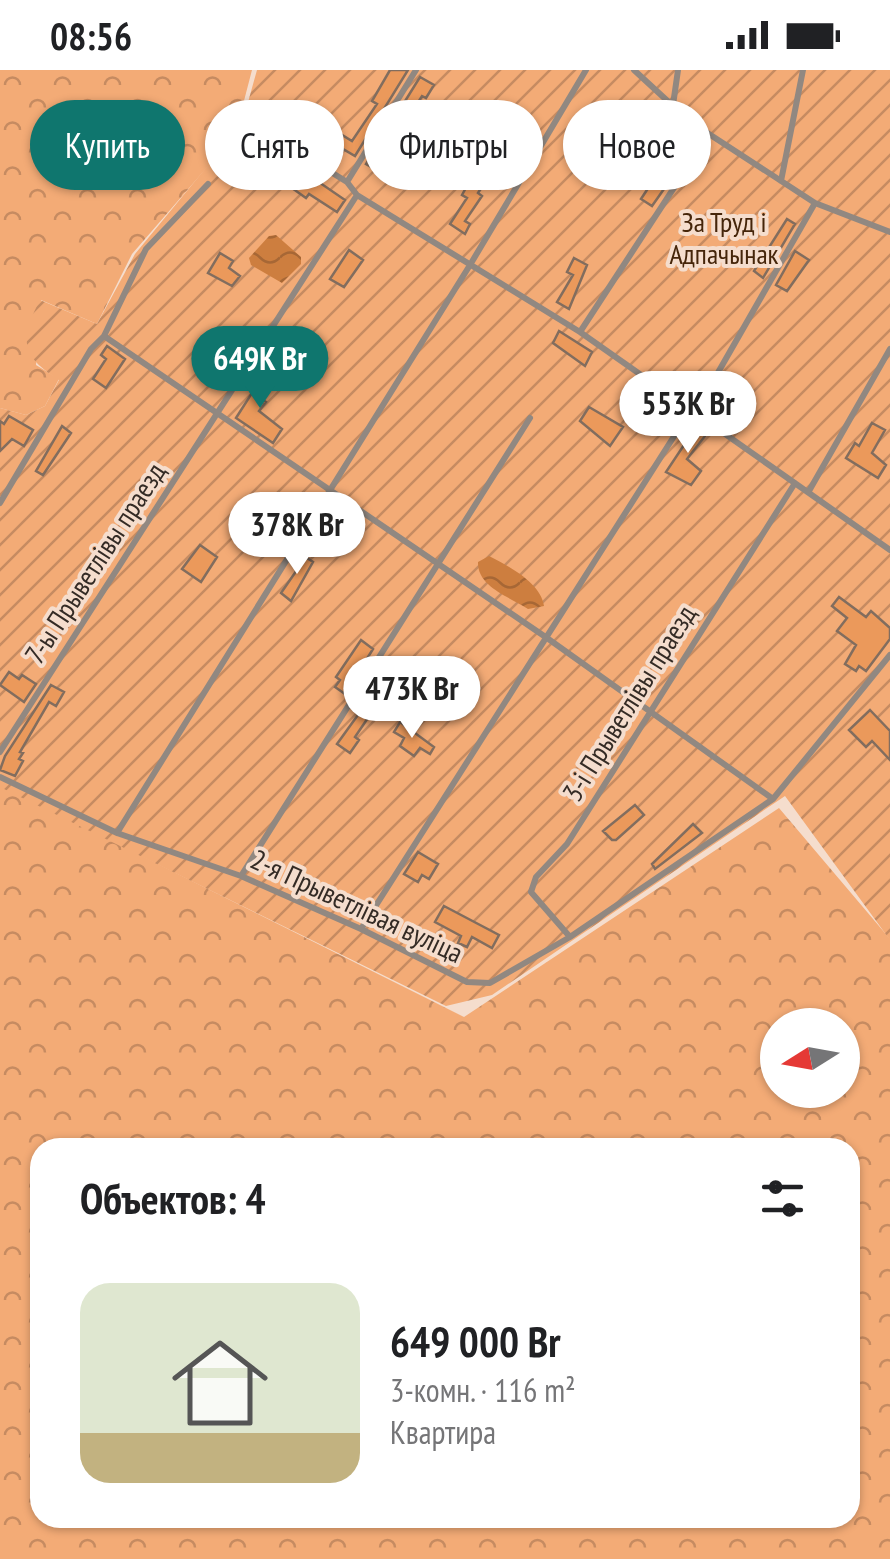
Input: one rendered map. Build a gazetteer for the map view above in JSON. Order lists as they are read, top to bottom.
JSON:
{
  "streets": {
    "lane": ["7-ы Прыветлівы праезд", "3-і Прыветлівы праезд", "2-я Прыветлівая вуліца"]
  },
  "crossings": [
    ["3-і Прыветлівы праезд", "2-я Прыветлівая вуліца"]
  ],
  "parks": ["За Труд і Адпачынак"],
  "north": "left",
  "page": {
    "status": "08:56",
    "chip": [
      "Купить",
      "Снять",
      "Фильтры",
      "Новое"
    ],
    "price": [
      "649K Br",
      "553K Br",
      "378K Br",
      "473K Br"
    ],
    "heading": "Объектов: 4",
    "list": [
      {
        "name": "649 000 Br",
        "note": "3-комн. · 116 m² · Квартира"
      }
    ]
  }
}
